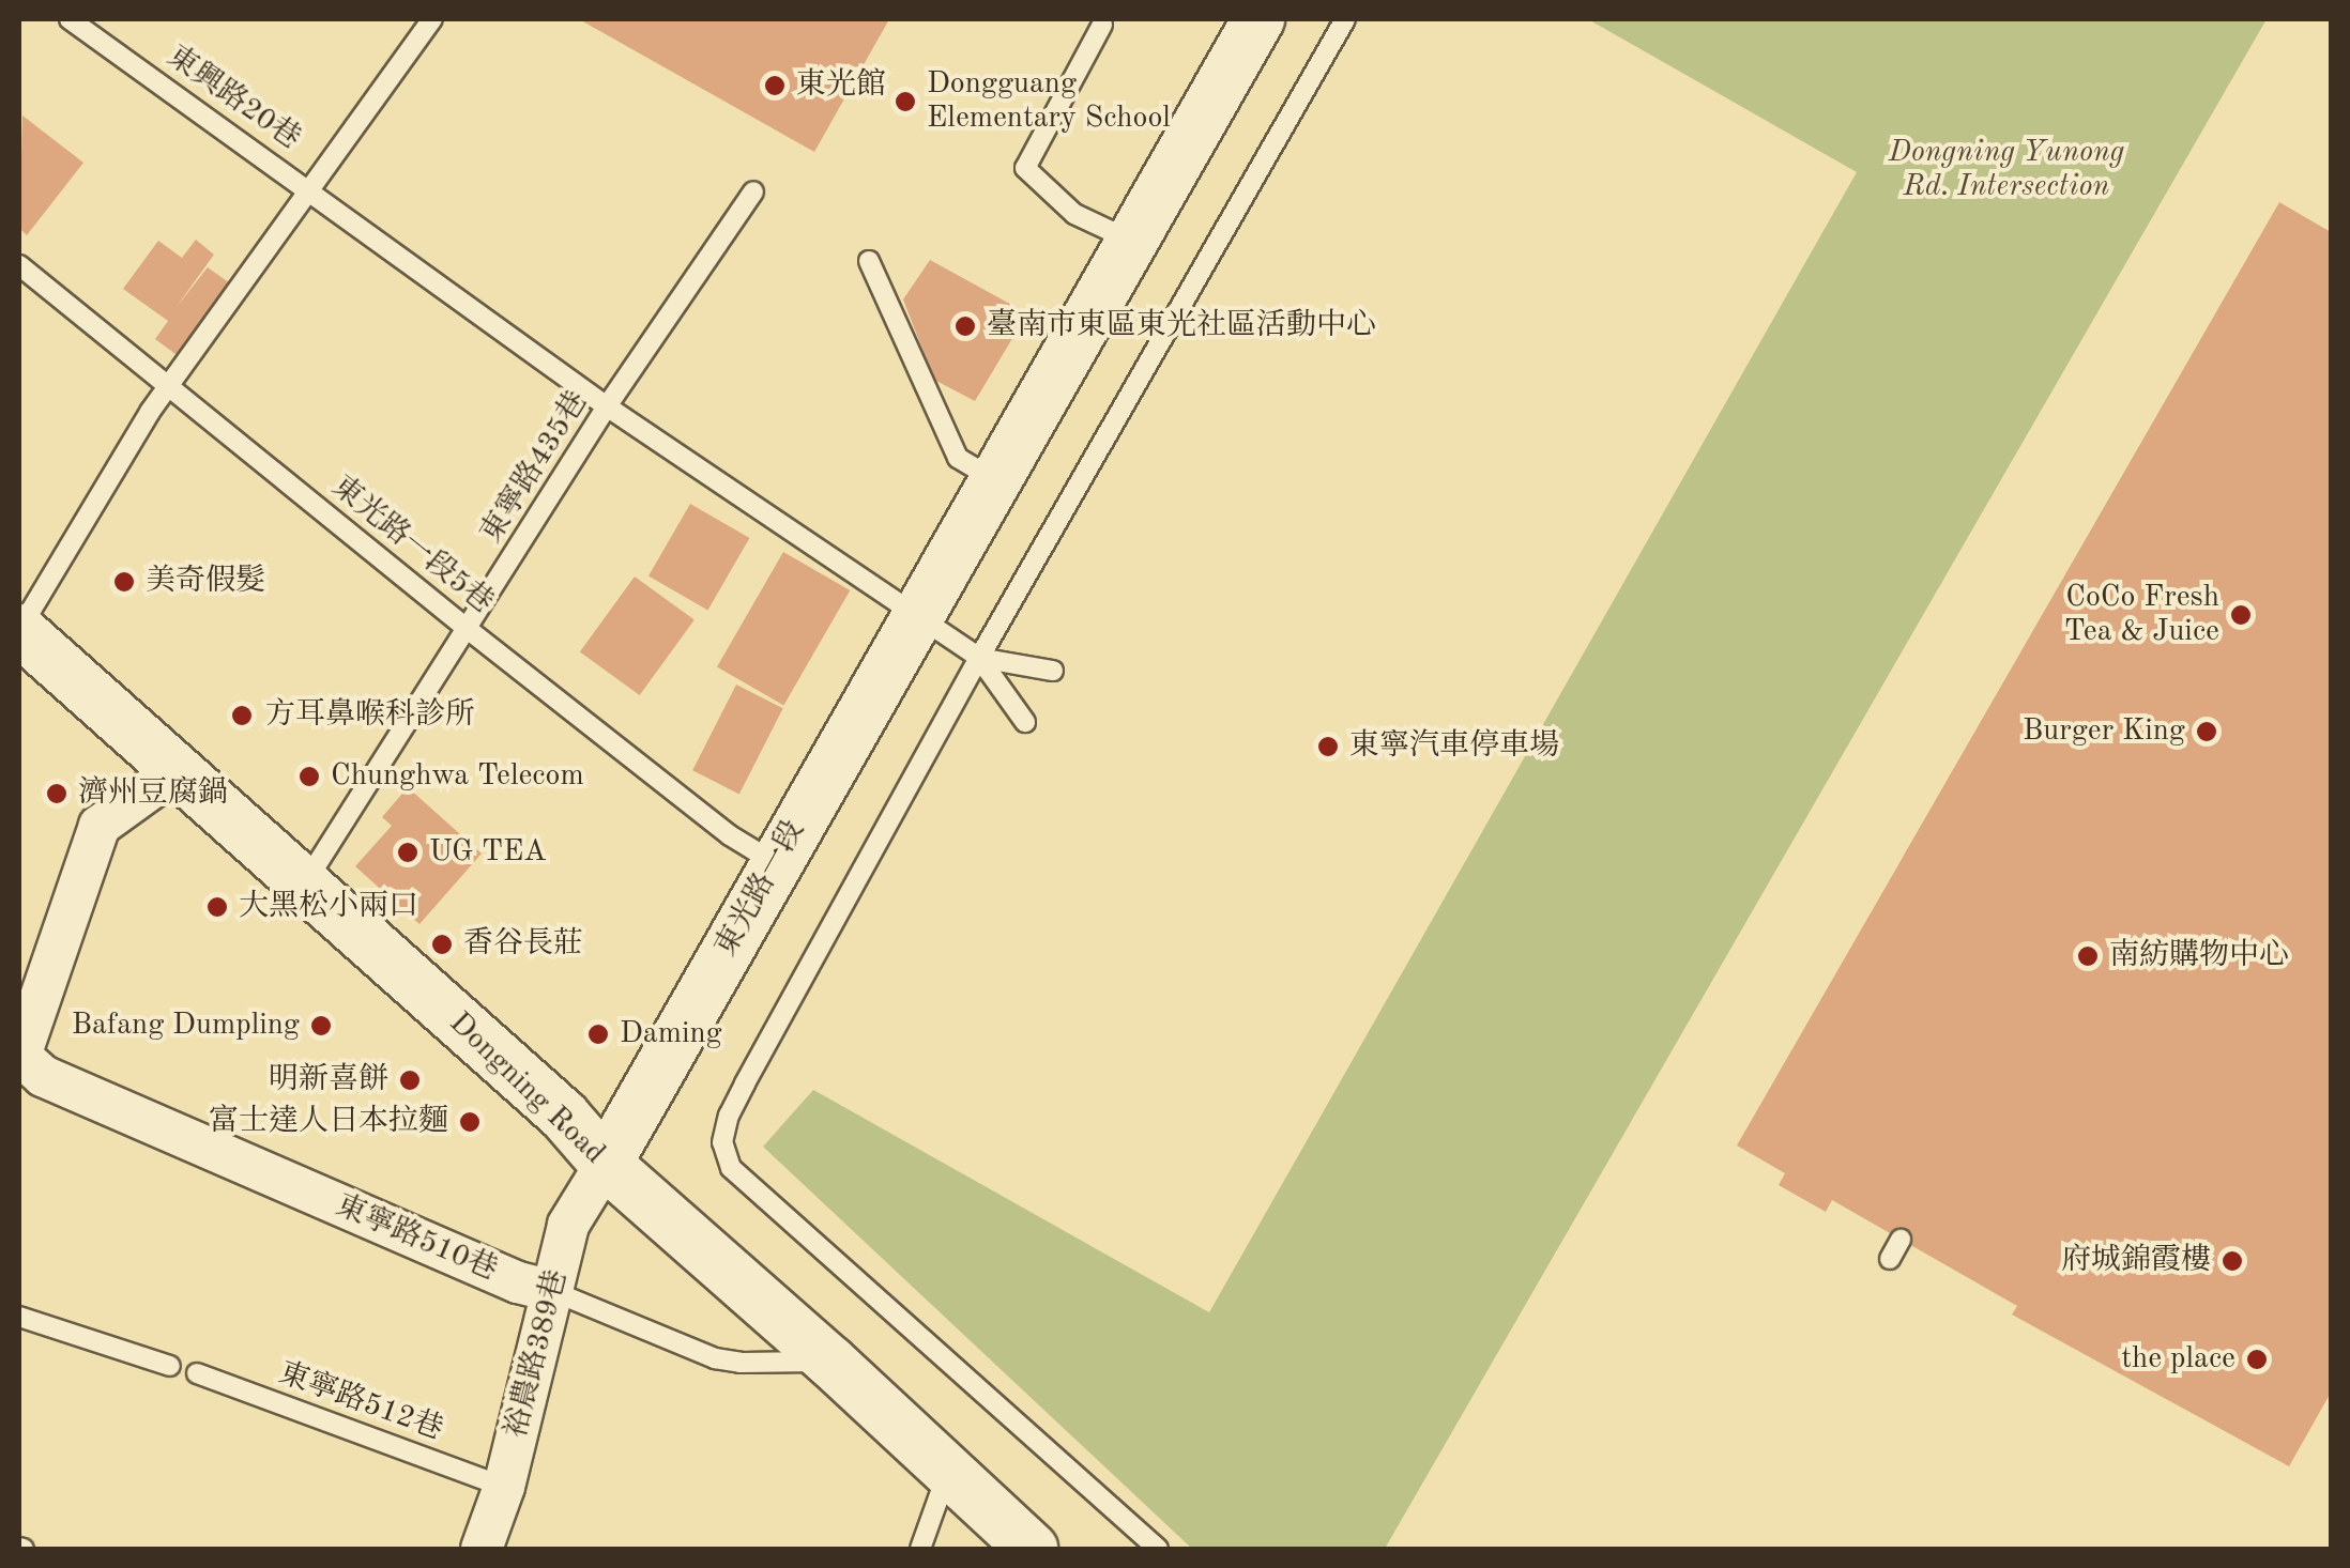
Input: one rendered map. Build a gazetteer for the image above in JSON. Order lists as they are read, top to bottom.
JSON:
{
  "streets": {
    "street": [
      "東光路一段",
      "Dongning Road",
      "東寧路510巷",
      "裕農路389巷"
    ],
    "lane": [
      "東興路20巷",
      "東寧路435巷",
      "東光路一段5巷",
      "東寧路512巷"
    ]
  },
  "crossings": [
    ["東興路20巷", "東寧路435巷"],
    ["東興路20巷", "東光路一段"],
    ["東寧路435巷", "東光路一段5巷"],
    ["東寧路435巷", "Dongning Road"],
    ["東光路一段5巷", "東光路一段"],
    ["東光路一段", "Dongning Road"],
    ["東光路一段", "裕農路389巷"],
    ["Dongning Road", "東寧路510巷"],
    ["Dongning Road", "裕農路389巷"],
    ["東寧路510巷", "裕農路389巷"],
    ["裕農路389巷", "東寧路512巷"]
  ],
  "parks": ["Dongning Yunong Rd. Intersection"],
  "places": [
    "東光館",
    "Dongguang Elementary School",
    "臺南市東區東光社區活動中心",
    "美奇假髮",
    "CoCo Fresh Tea & Juice",
    "方耳鼻喉科診所",
    "Burger King",
    "東寧汽車停車場",
    "Chunghwa Telecom",
    "濟州豆腐鍋",
    "UG TEA",
    "大黑松小兩口",
    "香谷長莊",
    "南紡購物中心",
    "Bafang Dumpling",
    "Daming",
    "明新喜餅",
    "富士達人日本拉麵",
    "府城錦霞樓",
    "the place"
  ]
}
